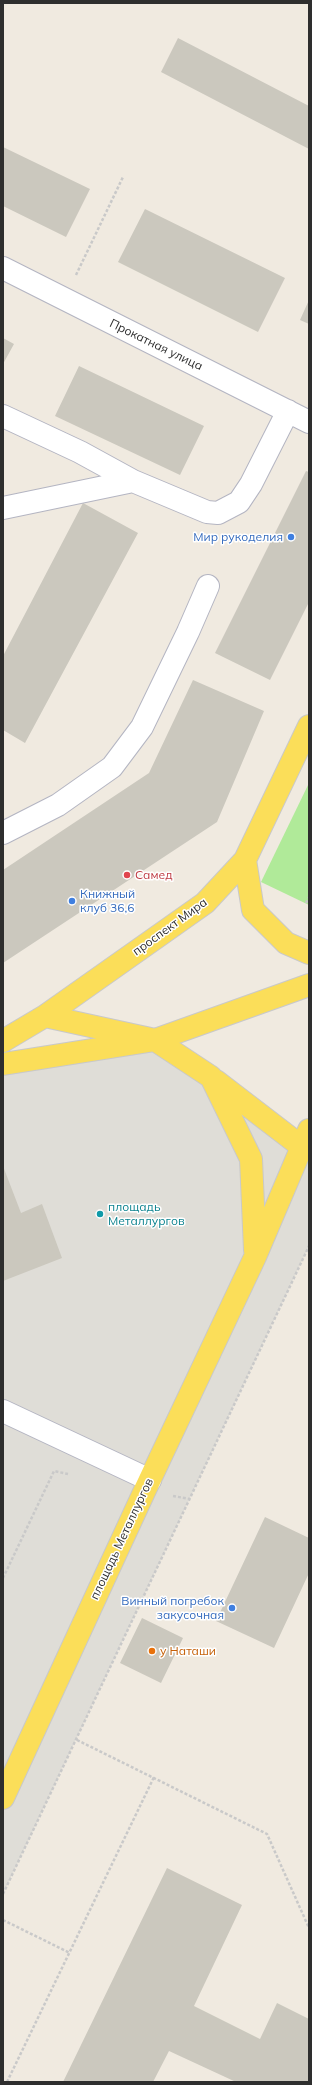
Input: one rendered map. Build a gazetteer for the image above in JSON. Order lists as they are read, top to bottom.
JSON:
{
  "streets": {
    "main road": ["проспект Мира", "площадь Металлургов"],
    "street": ["Прокатная улица"]
  },
  "places": [
    "Мир рукоделия",
    "Самед",
    "Книжный клуб 36,6",
    "площадь Металлургов",
    "Винный погребок закусочная",
    "у Наташи"
  ]
}
